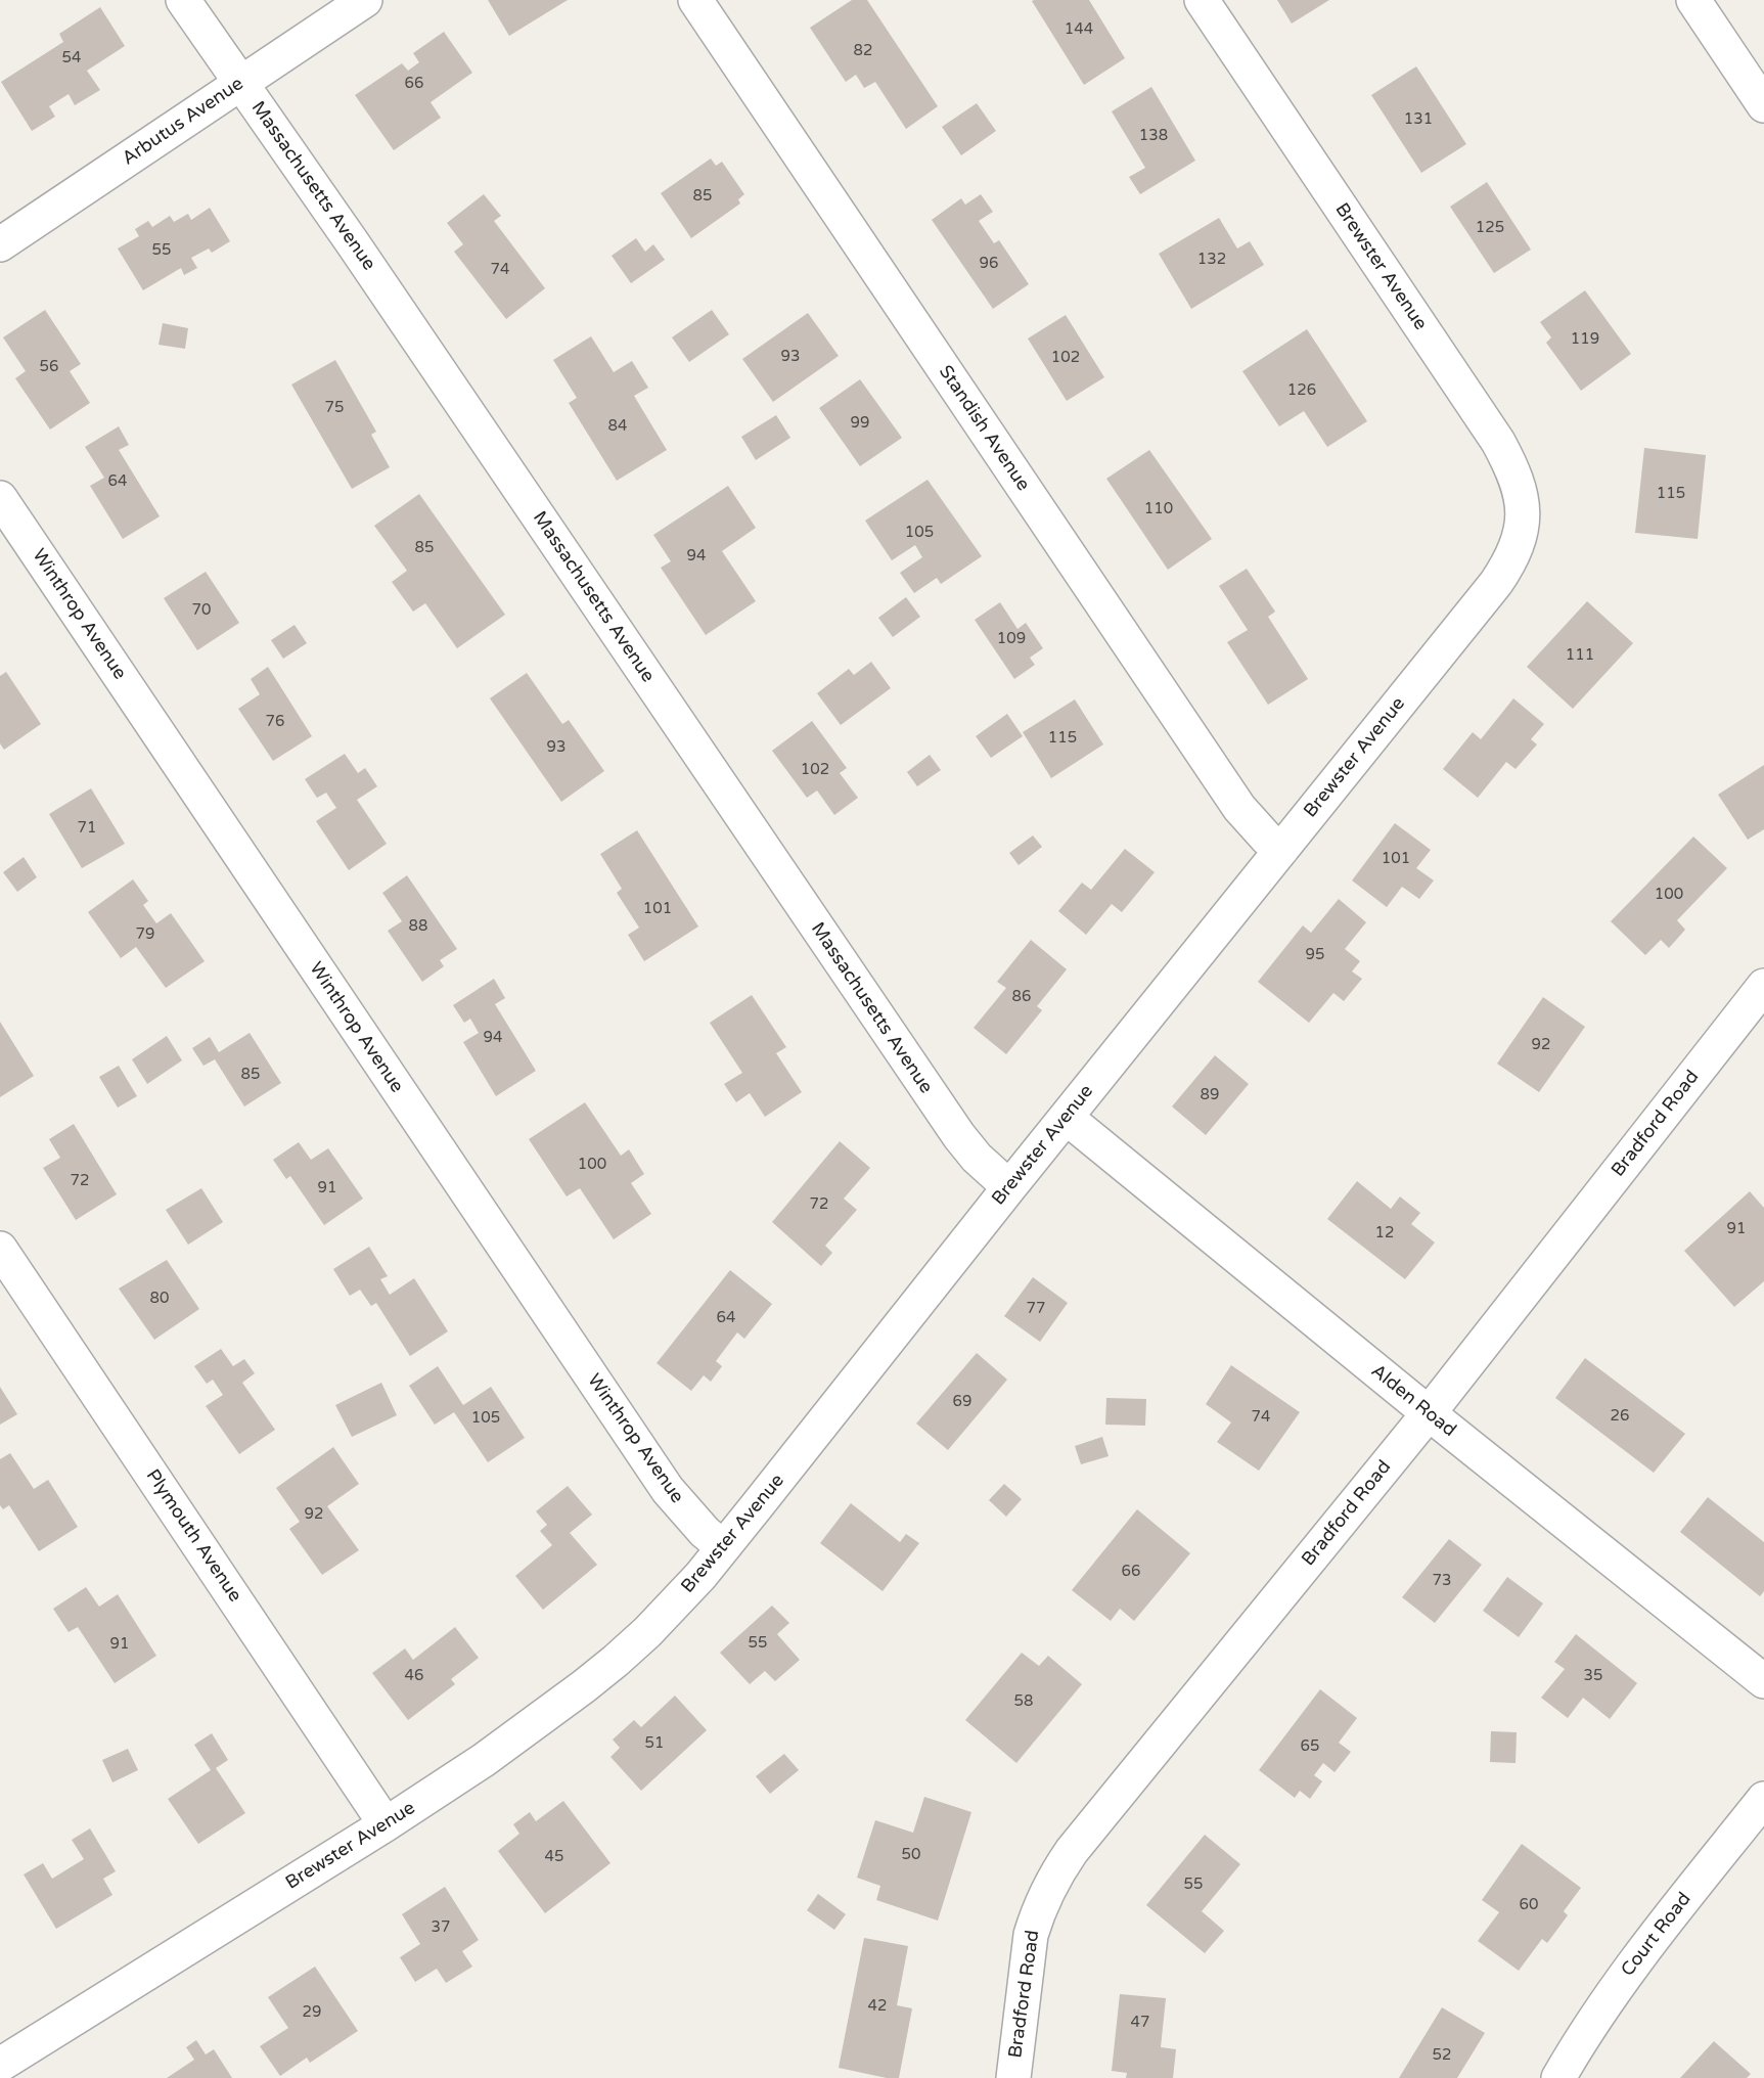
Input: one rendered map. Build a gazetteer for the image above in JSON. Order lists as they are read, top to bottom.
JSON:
{
  "streets": {
    "street": [
      "Arbutus Avenue",
      "Massachusetts Avenue",
      "Brewster Avenue",
      "Standish Avenue",
      "Winthrop Avenue",
      "Bradford Road",
      "Alden Road",
      "Plymouth Avenue",
      "Court Road"
    ]
  },
  "crossings": [
    ["Arbutus Avenue", "Massachusetts Avenue"],
    ["Massachusetts Avenue", "Brewster Avenue"],
    ["Brewster Avenue", "Standish Avenue"],
    ["Brewster Avenue", "Winthrop Avenue"],
    ["Brewster Avenue", "Alden Road"],
    ["Brewster Avenue", "Plymouth Avenue"],
    ["Bradford Road", "Alden Road"]
  ],
  "house_numbers": [
    "144",
    "82",
    "54",
    "66",
    "131",
    "138",
    "85",
    "125",
    "55",
    "132",
    "96",
    "74",
    "119",
    "93",
    "102",
    "56",
    "126",
    "75",
    "99",
    "84",
    "64",
    "115",
    "110",
    "105",
    "85",
    "94",
    "70",
    "109",
    "111",
    "76",
    "115",
    "93",
    "102",
    "71",
    "101",
    "100",
    "101",
    "88",
    "79",
    "95",
    "86",
    "94",
    "92",
    "85",
    "89",
    "100",
    "72",
    "91",
    "72",
    "91",
    "12",
    "80",
    "77",
    "64",
    "69",
    "26",
    "74",
    "105",
    "92",
    "66",
    "73",
    "55",
    "91",
    "46",
    "35",
    "58",
    "51",
    "65",
    "50",
    "45",
    "55",
    "60",
    "37",
    "42",
    "29",
    "47",
    "52"
  ]
}
